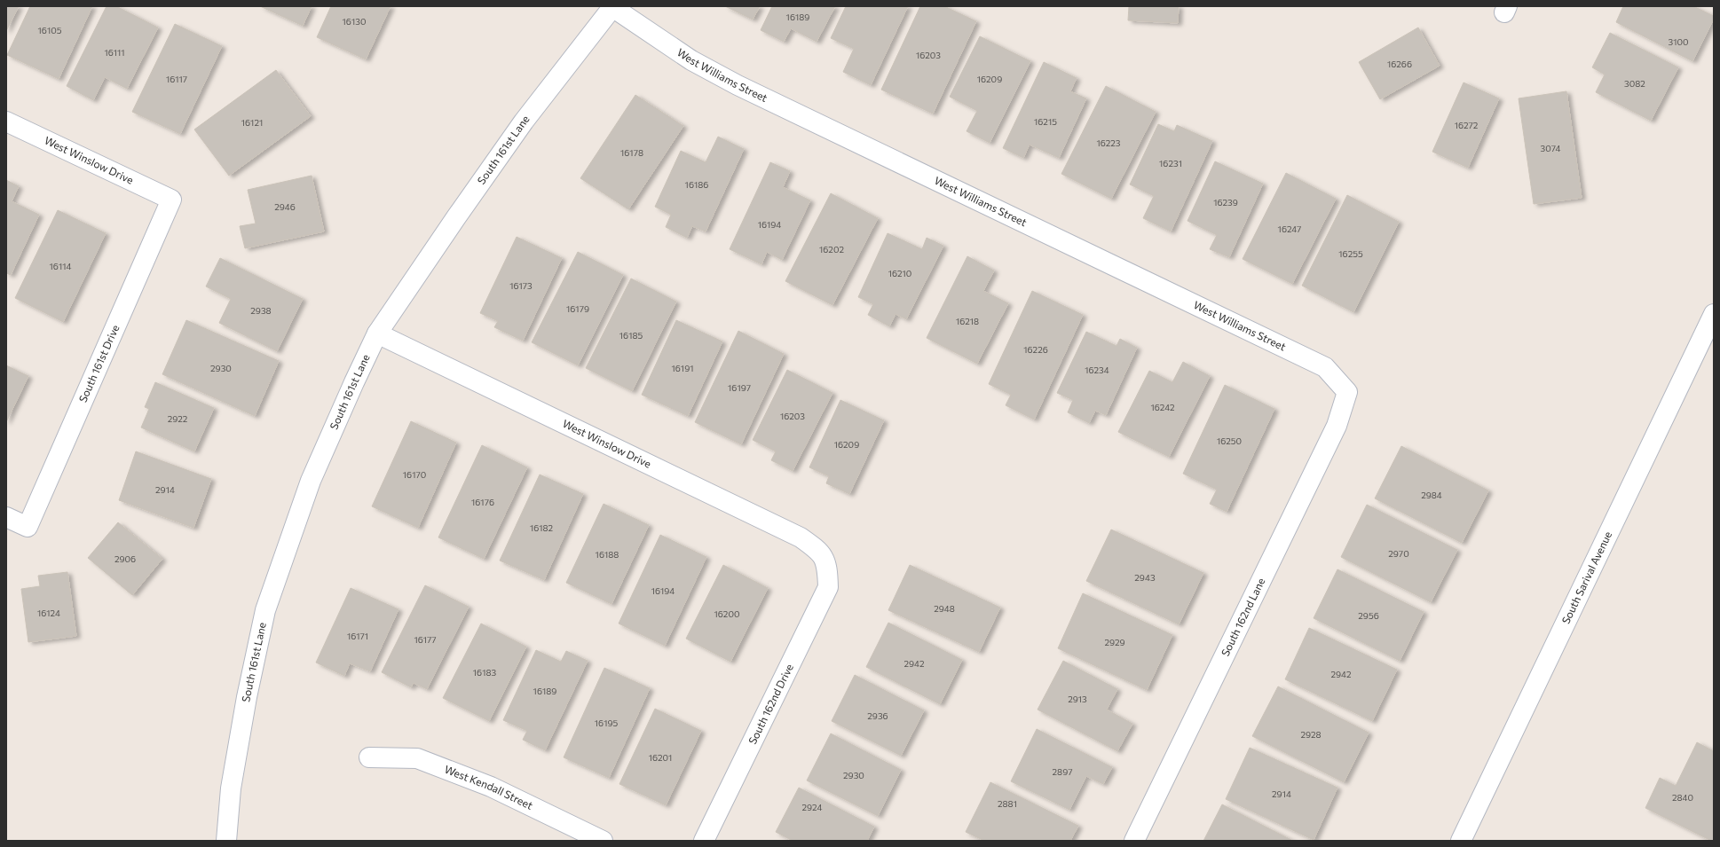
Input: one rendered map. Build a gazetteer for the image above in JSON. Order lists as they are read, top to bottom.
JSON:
{
  "streets": {
    "street": [
      "West Williams Street",
      "South 161st Lane",
      "West Winslow Drive",
      "South 161st Drive",
      "South Sarival Avenue",
      "South 162nd Lane",
      "South 162nd Drive",
      "West Kendall Street"
    ]
  },
  "crossings": [
    ["West Williams Street", "South 161st Lane"],
    ["West Williams Street", "South 162nd Lane"],
    ["South 161st Lane", "West Winslow Drive"],
    ["West Winslow Drive", "South 161st Drive"],
    ["West Winslow Drive", "South 162nd Drive"]
  ],
  "house_numbers": [
    "16189",
    "16130",
    "16105",
    "3100",
    "16111",
    "16203",
    "16266",
    "16117",
    "16209",
    "3082",
    "16215",
    "16121",
    "16272",
    "16223",
    "3074",
    "16178",
    "16231",
    "16186",
    "16239",
    "2946",
    "16194",
    "16247",
    "16202",
    "16255",
    "16114",
    "16210",
    "16173",
    "16179",
    "2938",
    "16218",
    "16185",
    "16226",
    "2930",
    "16191",
    "16234",
    "16197",
    "16242",
    "16203",
    "2922",
    "16250",
    "16209",
    "16170",
    "2914",
    "2984",
    "16176",
    "16182",
    "2970",
    "16188",
    "2906",
    "2943",
    "16194",
    "2948",
    "16124",
    "16200",
    "2956",
    "16171",
    "16177",
    "2929",
    "2942",
    "16183",
    "2942",
    "16189",
    "2913",
    "2936",
    "16195",
    "2928",
    "16201",
    "2897",
    "2930",
    "2914",
    "2840",
    "2881",
    "2924"
  ]
}
